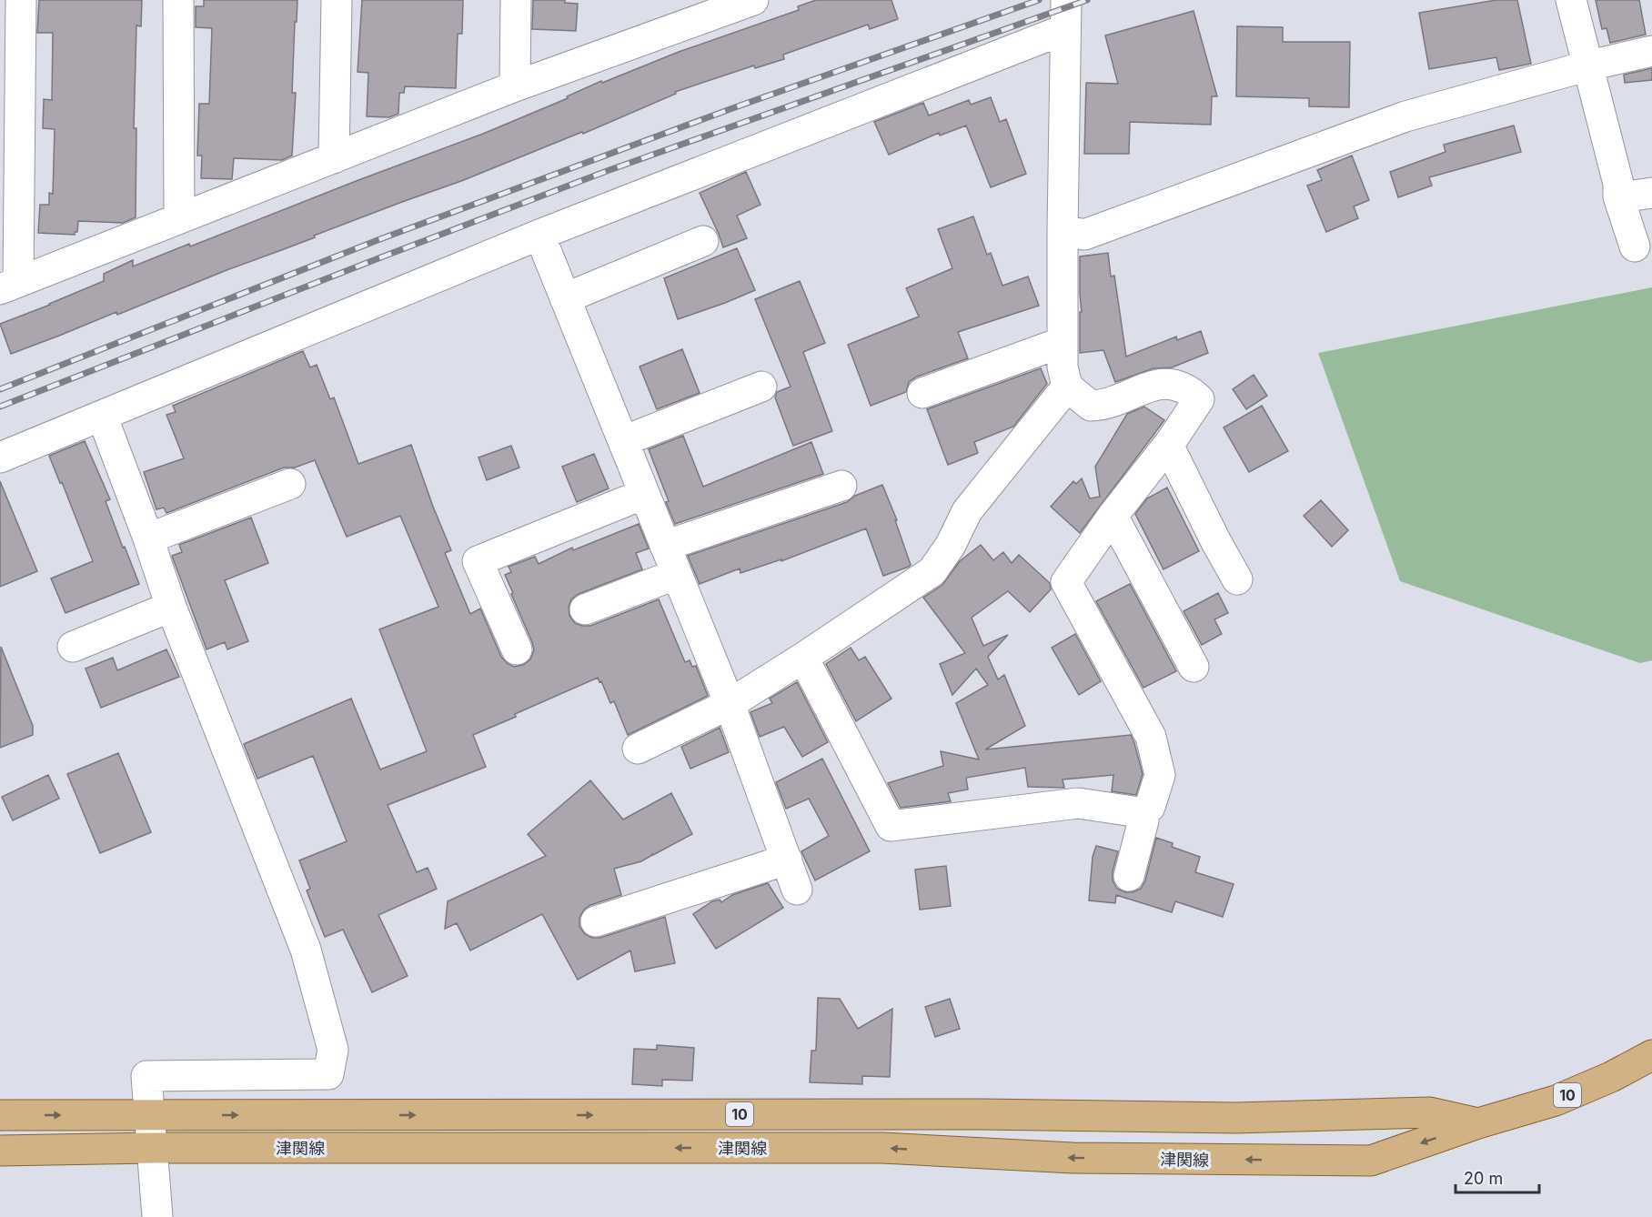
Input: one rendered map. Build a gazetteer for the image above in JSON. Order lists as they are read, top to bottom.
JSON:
{
  "streets": {
    "main road": ["10", "津関線"]
  },
  "scale_bar": "20 m"
}
